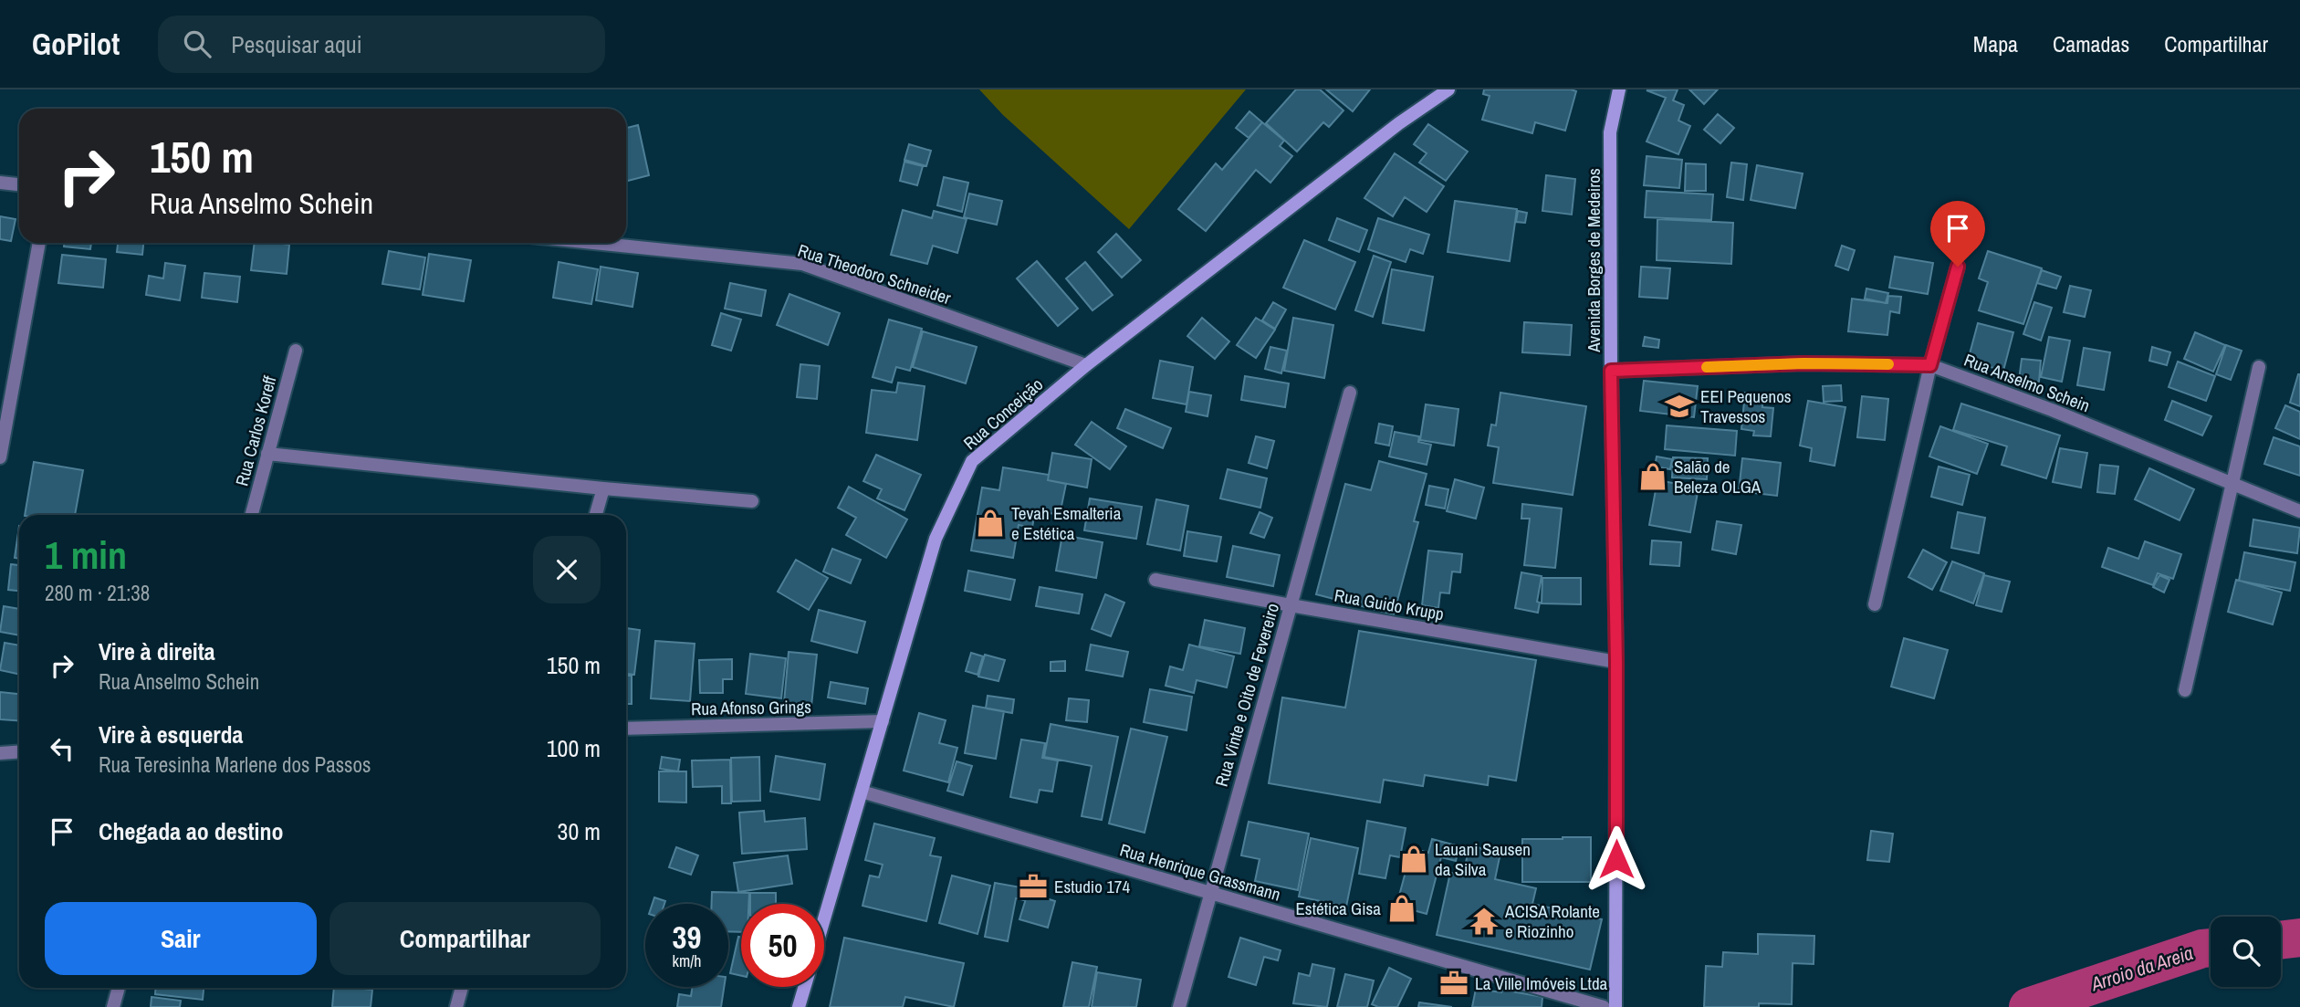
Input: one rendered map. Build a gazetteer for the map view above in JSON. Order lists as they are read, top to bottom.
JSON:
{
  "streets": {
    "main road": ["Avenida Borges de Medeiros", "Rua Conceição"],
    "street": [
      "Rua Theodoro Schneider",
      "Rua Anselmo Schein",
      "Rua Carlos Koreff",
      "Rua Guido Krupp",
      "Rua Vinte e Oito de Fevereiro",
      "Rua Afonso Grings",
      "Rua Henrique Grassmann"
    ]
  },
  "crossings": [
    ["Avenida Borges de Medeiros", "Rua Anselmo Schein"],
    ["Avenida Borges de Medeiros", "Rua Guido Krupp"],
    ["Rua Theodoro Schneider", "Rua Conceição"],
    ["Rua Conceição", "Rua Afonso Grings"],
    ["Rua Conceição", "Rua Henrique Grassmann"],
    ["Rua Guido Krupp", "Rua Vinte e Oito de Fevereiro"],
    ["Rua Vinte e Oito de Fevereiro", "Rua Henrique Grassmann"]
  ],
  "water": ["Arroio da Areia"],
  "places": {
    "school or university": ["EEI Pequenos Travessos"],
    "shop": [
      "Salão de Beleza OLGA",
      "Tevah Esmalteria e Estética",
      "Lauani Sausen da Silva",
      "Estética Gisa"
    ],
    "office": ["Estudio 174", "La Ville Imóveis Ltda"],
    "temple": ["ACISA Rolante e Riozinho"]
  },
  "page": {
    "header": "GoPilot",
    "search": "Pesquisar aqui",
    "nav": ["Mapa", "Camadas", "Compartilhar"],
    "turn": ["150 m", "Rua Anselmo Schein"],
    "heading": ["1 min", "280 m · 21:38"],
    "list": [
      {
        "name": "Vire à direita",
        "note": "Rua Anselmo Schein",
        "value": "150 m"
      },
      {
        "name": "Vire à esquerda",
        "note": "Rua Teresinha Marlene dos Passos",
        "value": "100 m"
      },
      {
        "name": "Chegada ao destino",
        "value": "30 m"
      }
    ],
    "buttons": ["Sair", "Compartilhar"],
    "speed": "39 km/h",
    "limit": "50"
  }
}
